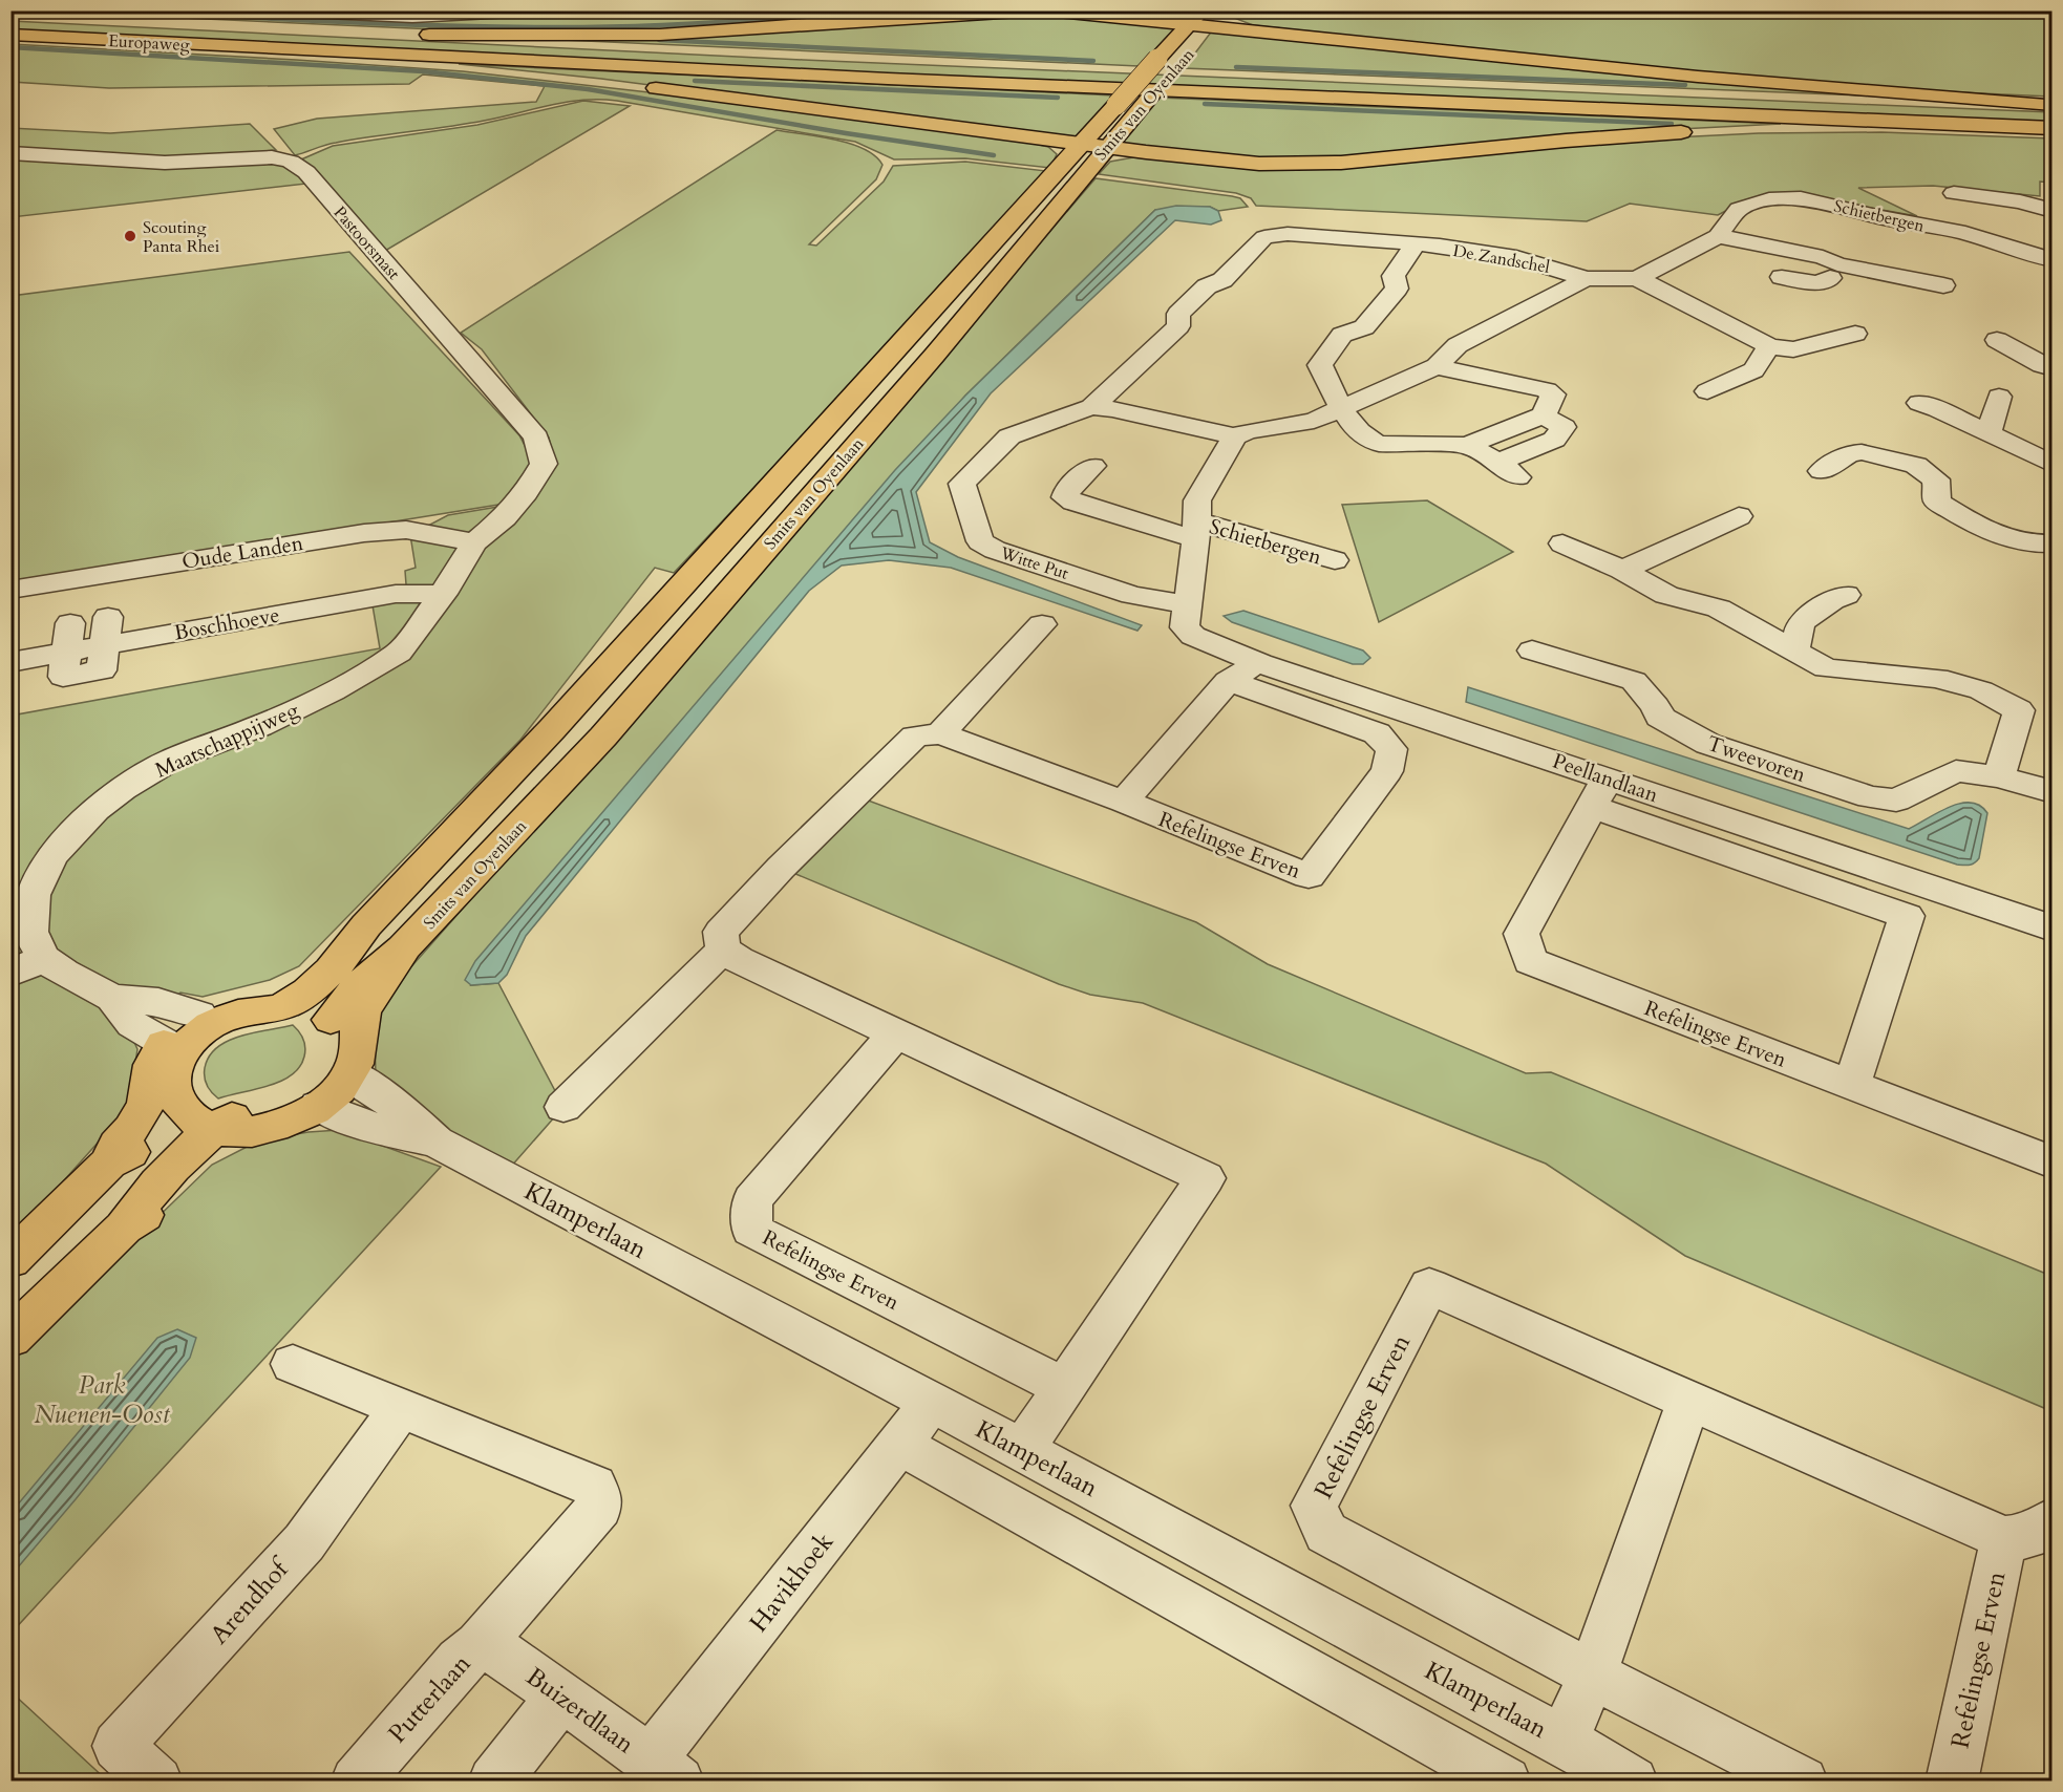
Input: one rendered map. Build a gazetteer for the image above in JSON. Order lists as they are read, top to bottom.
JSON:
{
  "streets": {
    "main road": ["Europaweg", "Smits van Oyenlaan"],
    "street": [
      "Schietbergen",
      "Pastoorsmast",
      "De Zandschel",
      "Oude Landen",
      "Witte Put",
      "Boschhoeve",
      "Maatschappijweg",
      "Tweevoren",
      "Peellandlaan",
      "Refelingse Erven",
      "Klamperlaan",
      "Havikhoek",
      "Arendhof",
      "Putterlaan",
      "Buizerdlaan"
    ]
  },
  "crossings": [
    ["Schietbergen", "De Zandschel"],
    ["Schietbergen", "Witte Put"],
    ["Schietbergen", "Peellandlaan"],
    ["Pastoorsmast", "Oude Landen"],
    ["Pastoorsmast", "Maatschappijweg"],
    ["De Zandschel", "Witte Put"],
    ["Oude Landen", "Maatschappijweg"],
    ["Witte Put", "Peellandlaan"],
    ["Boschhoeve", "Maatschappijweg"],
    ["Peellandlaan", "Refelingse Erven"],
    ["Klamperlaan", "Havikhoek"],
    ["Havikhoek", "Buizerdlaan"],
    ["Putterlaan", "Buizerdlaan"]
  ],
  "parks": ["Park Nuenen-Oost"],
  "places": ["Scouting Panta Rhei"]
}
